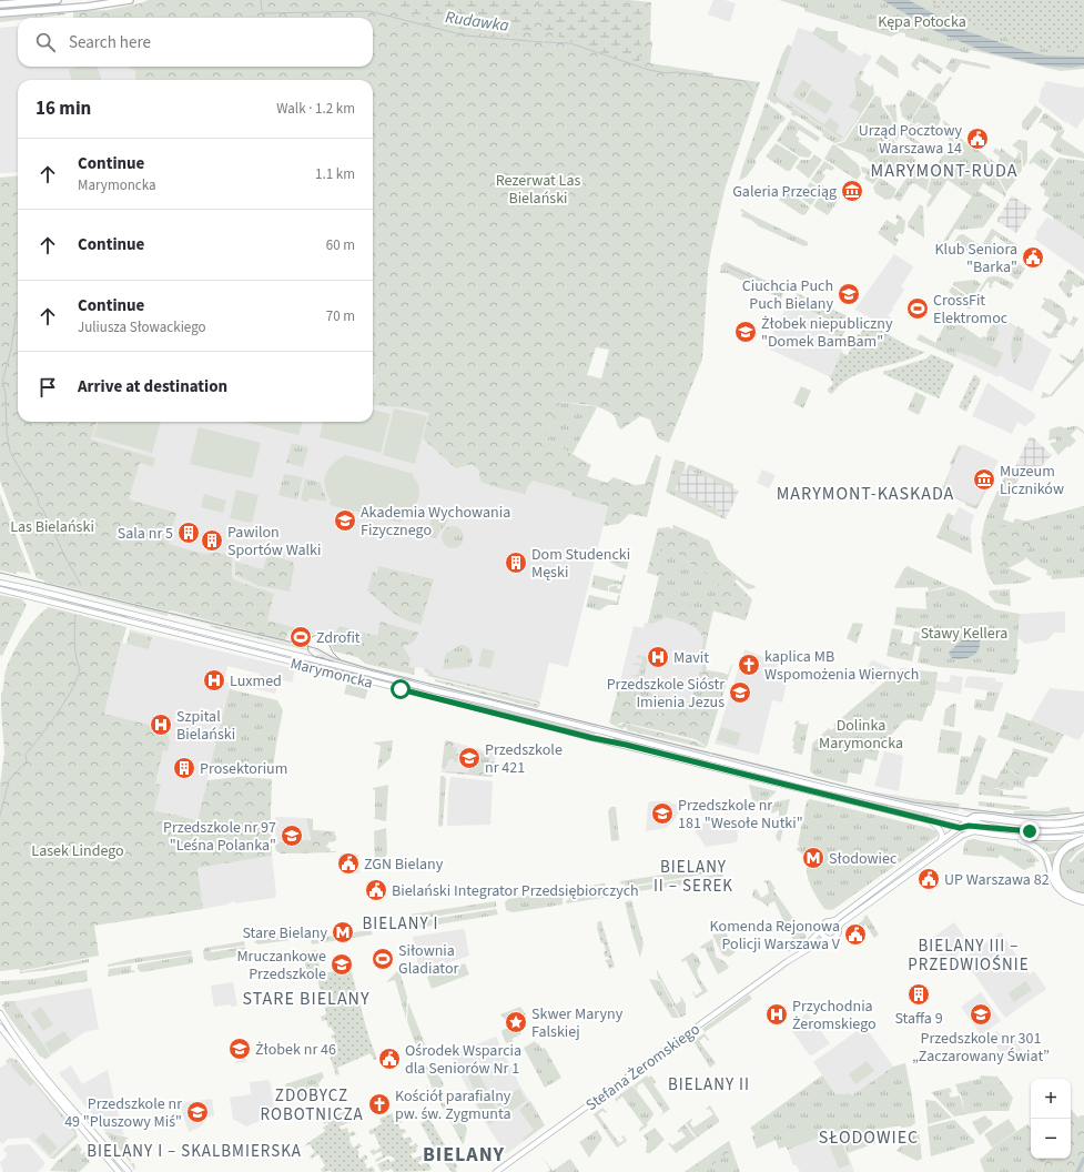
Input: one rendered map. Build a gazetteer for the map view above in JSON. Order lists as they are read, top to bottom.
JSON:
{
  "streets": {
    "main road": ["Marymoncka", "Stefana Żeromskiego"]
  },
  "districts": [
    "MARYMONT-RUDA",
    "MARYMONT-KASKADA",
    "BIELANY II – SEREK",
    "BIELANY I",
    "BIELANY III – PRZEDWIOŚNIE",
    "STARE BIELANY",
    "BIELANY II",
    "ZDOBYCZ ROBOTNICZA",
    "SŁODOWIEC",
    "BIELANY I – SKALBMIERSKA",
    "BIELANY"
  ],
  "water": ["Rudawka"],
  "parks": [
    "Kępa Potocka",
    "Rezerwat Las Bielański",
    "Las Bielański",
    "Stawy Kellera",
    "Dolinka Marymoncka",
    "Lasek Lindego"
  ],
  "places": {
    "public building": [
      "Urząd Pocztowy Warszawa 14",
      "Klub Seniora \"Barka\"",
      "ZGN Bielany",
      "UP Warszawa 82",
      "Bielański Integrator Przedsiębiorczych",
      "Komenda Rejonowa Policji Warszawa V",
      "Ośrodek Wsparcia dla Seniorów Nr 1"
    ],
    "museum": ["Galeria Przeciąg", "Muzeum Liczników"],
    "school or university": [
      "Ciuchcia Puch Puch Bielany",
      "Żłobek niepubliczny \"Domek BamBam\"",
      "Akademia Wychowania Fizycznego",
      "Przedszkole Sióstr Imienia Jezus",
      "Przedszkole nr 421",
      "Przedszkole nr 181 \"Wesołe Nutki\"",
      "Przedszkole nr 97 \"Leśna Polanka\"",
      "Mruczankowe Przedszkole",
      "Przedszkole nr 301 „Zaczarowany Świat”",
      "Żłobek nr 46",
      "Przedszkole nr 49 \"Pluszowy Miś\""
    ],
    "sports": ["CrossFit Elektromoc", "Zdrofit", "Siłownia Gladiator"],
    "building": [
      "Sala nr 5",
      "Pawilon Sportów Walki",
      "Dom Studencki Męski",
      "Prosektorium",
      "Staffa 9"
    ],
    "hospital": [
      "Mavit",
      "Luxmed",
      "Szpital Bielański",
      "Przychodnia Żeromskiego"
    ],
    "church": ["kaplica MB Wspomożenia Wiernych", "Kościół parafialny pw. św. Zygmunta"],
    "metro station": ["Słodowiec", "Stare Bielany"],
    "place": ["Skwer Maryny Falskiej"]
  },
  "page": {
    "search": "Search here",
    "heading": ["16 min", "Walk · 1.2 km"],
    "list": [
      ["Continue", "Marymoncka", "1.1 km"],
      ["Continue", "60 m"],
      ["Continue", "Juliusza Słowackiego", "70 m"],
      "Arrive at destination"
    ],
    "map_buttons": ["+", "−"]
  }
}
